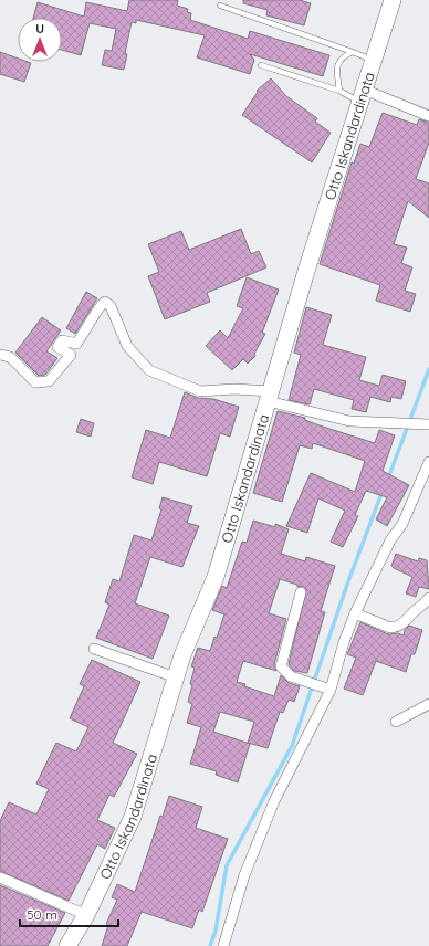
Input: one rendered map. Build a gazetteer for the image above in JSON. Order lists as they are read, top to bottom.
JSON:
{
  "streets": {
    "main road": ["Otto Iskandardinata"]
  },
  "scale_bar": "50 m",
  "north": "top"
}
